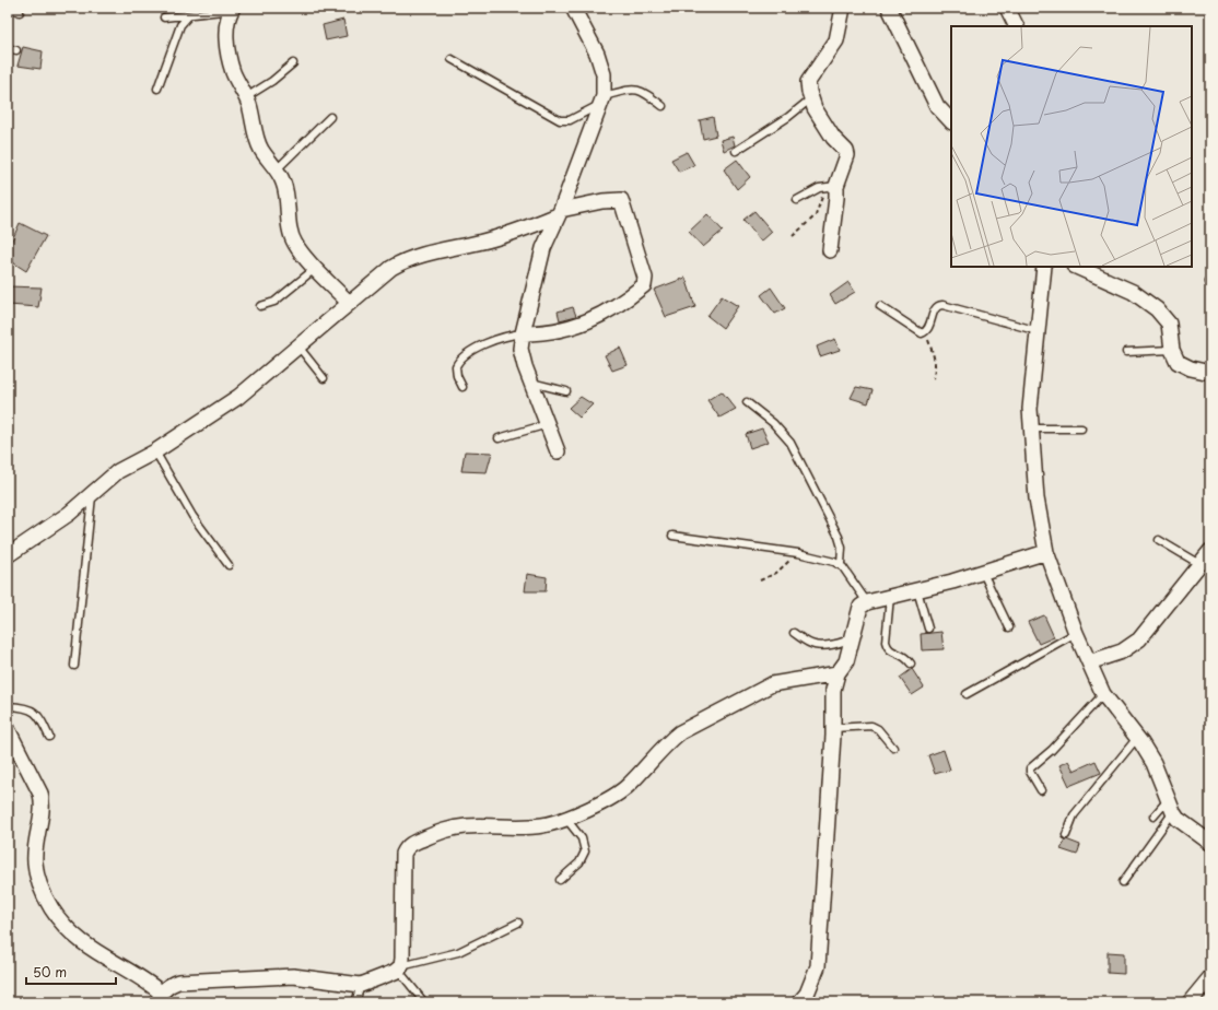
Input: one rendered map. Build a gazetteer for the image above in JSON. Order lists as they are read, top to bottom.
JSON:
{
  "scale_bar": "50 m"
}
